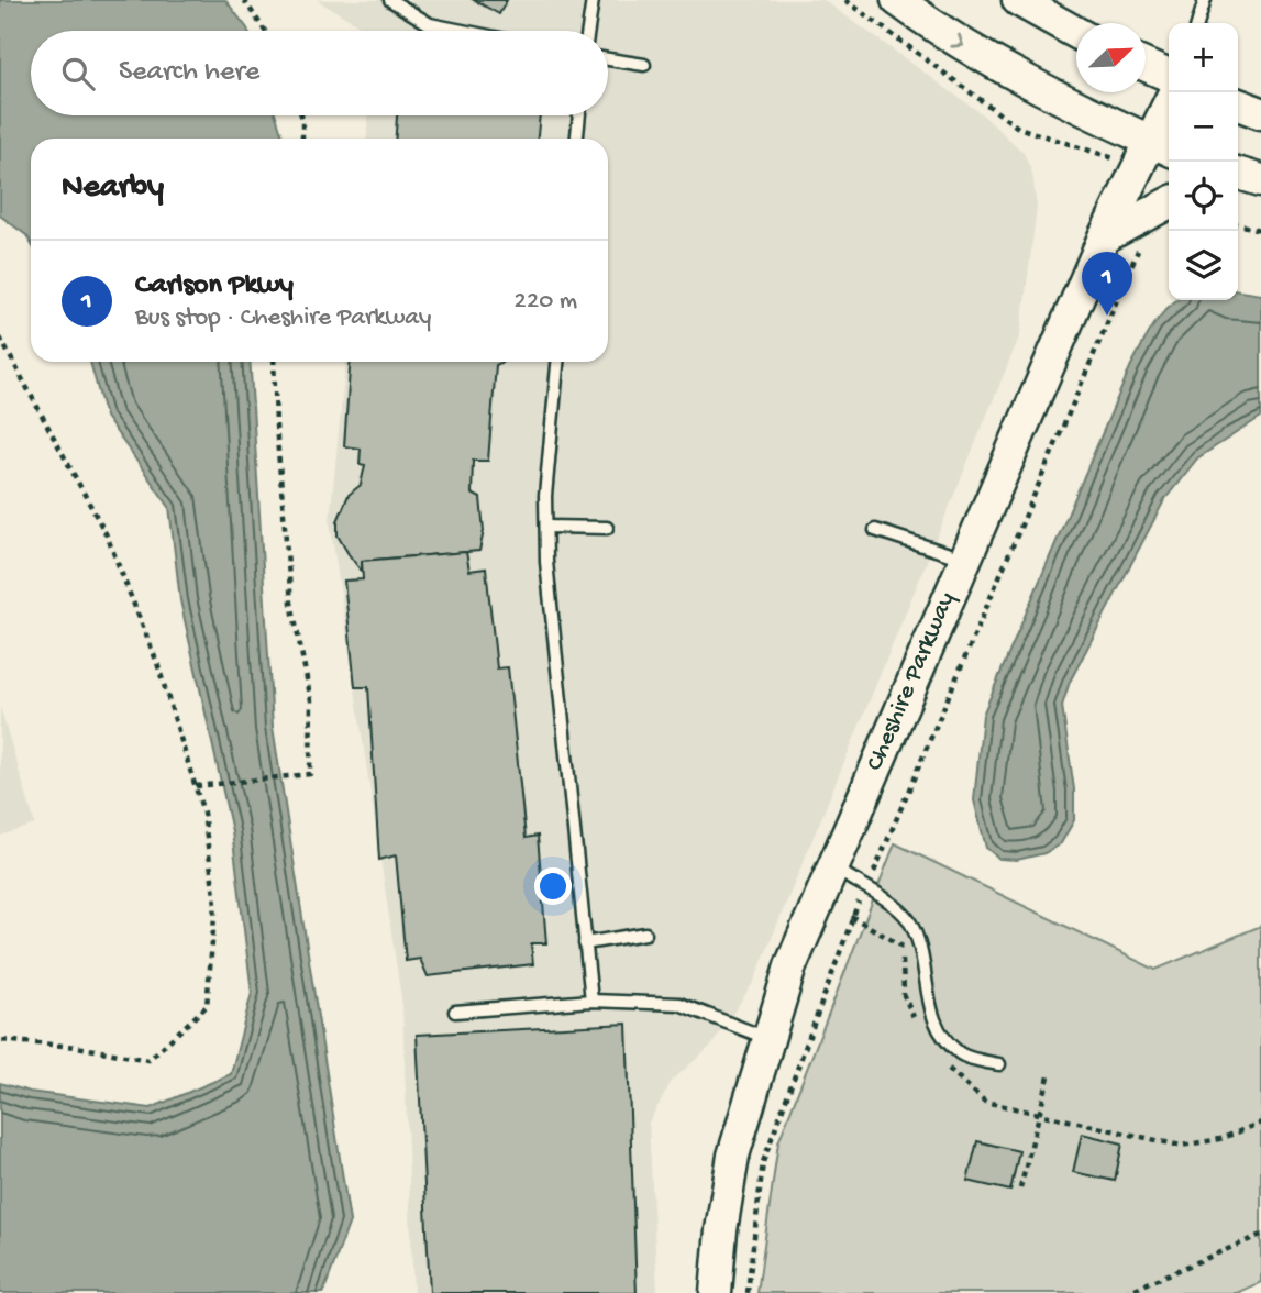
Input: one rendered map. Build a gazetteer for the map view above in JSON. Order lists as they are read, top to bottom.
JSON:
{
  "streets": {
    "street": ["Cheshire Parkway"]
  },
  "north": "top right",
  "page": {
    "map_buttons": ["+", "−"],
    "search": "Search here",
    "heading": "Nearby",
    "list": [
      {
        "mark": "1",
        "name": "Carlson Pkwy",
        "note": "Bus stop · Cheshire Parkway",
        "value": "220 m"
      }
    ],
    "pins": "1"
  }
}
